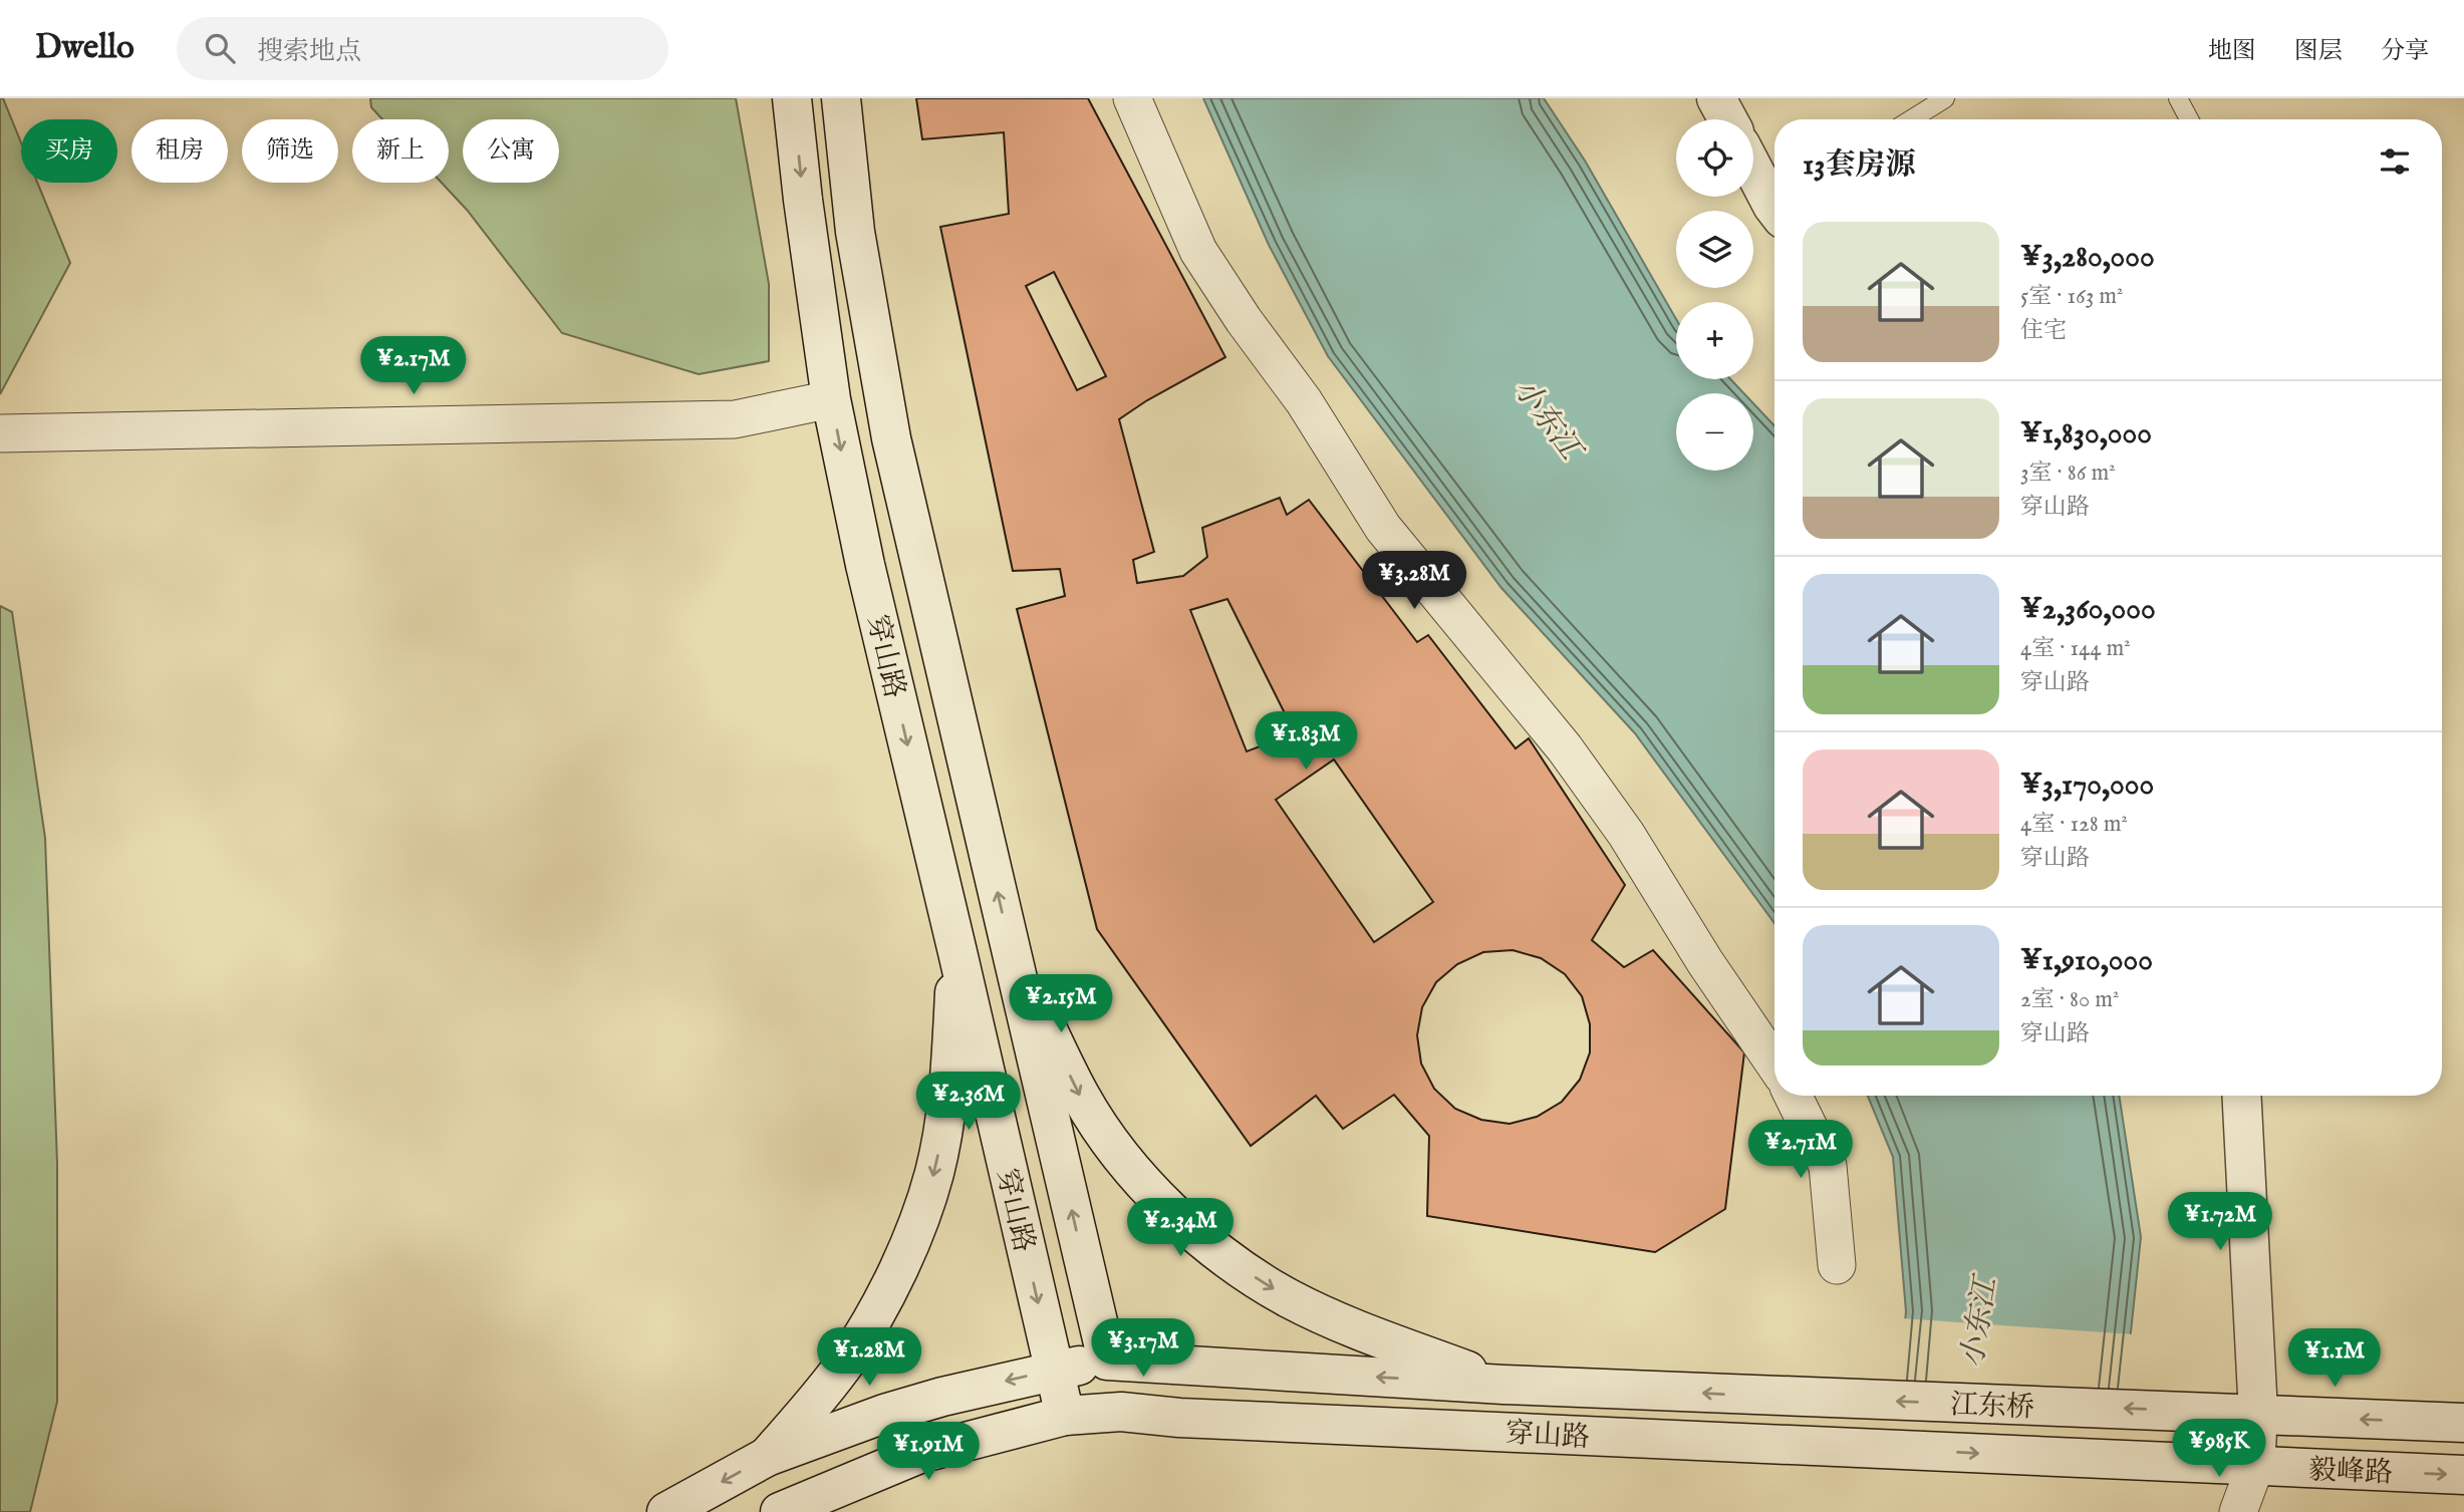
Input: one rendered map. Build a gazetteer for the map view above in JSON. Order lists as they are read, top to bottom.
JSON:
{
  "streets": {
    "main road": ["穿山路", "江东桥", "毅峰路"]
  },
  "crossings": [
    ["穿山路", "江东桥"],
    ["江东桥", "毅峰路"]
  ],
  "water": ["小东江"],
  "page": {
    "header": "Dwello",
    "search": "搜索地点",
    "nav": ["地图", "图层", "分享"],
    "map_buttons": ["+", "−"],
    "chip": [
      "买房",
      "租房",
      "筛选",
      "新上",
      "公寓"
    ],
    "heading": "13套房源",
    "list": [
      {
        "name": "¥3,280,000",
        "note": "5室 · 163 m² · 住宅"
      },
      {
        "name": "¥1,830,000",
        "note": "3室 · 86 m² · 穿山路"
      },
      {
        "name": "¥2,360,000",
        "note": "4室 · 144 m² · 穿山路"
      },
      {
        "name": "¥3,170,000",
        "note": "4室 · 128 m² · 穿山路"
      },
      {
        "name": "¥1,910,000",
        "note": "2室 · 80 m² · 穿山路"
      }
    ],
    "price": [
      "¥2.17M",
      "¥3.28M",
      "¥1.83M",
      "¥2.15M",
      "¥2.36M",
      "¥2.71M",
      "¥1.72M",
      "¥2.34M",
      "¥3.17M",
      "¥1.28M",
      "¥1.1M",
      "¥985K",
      "¥1.91M"
    ]
  }
}
